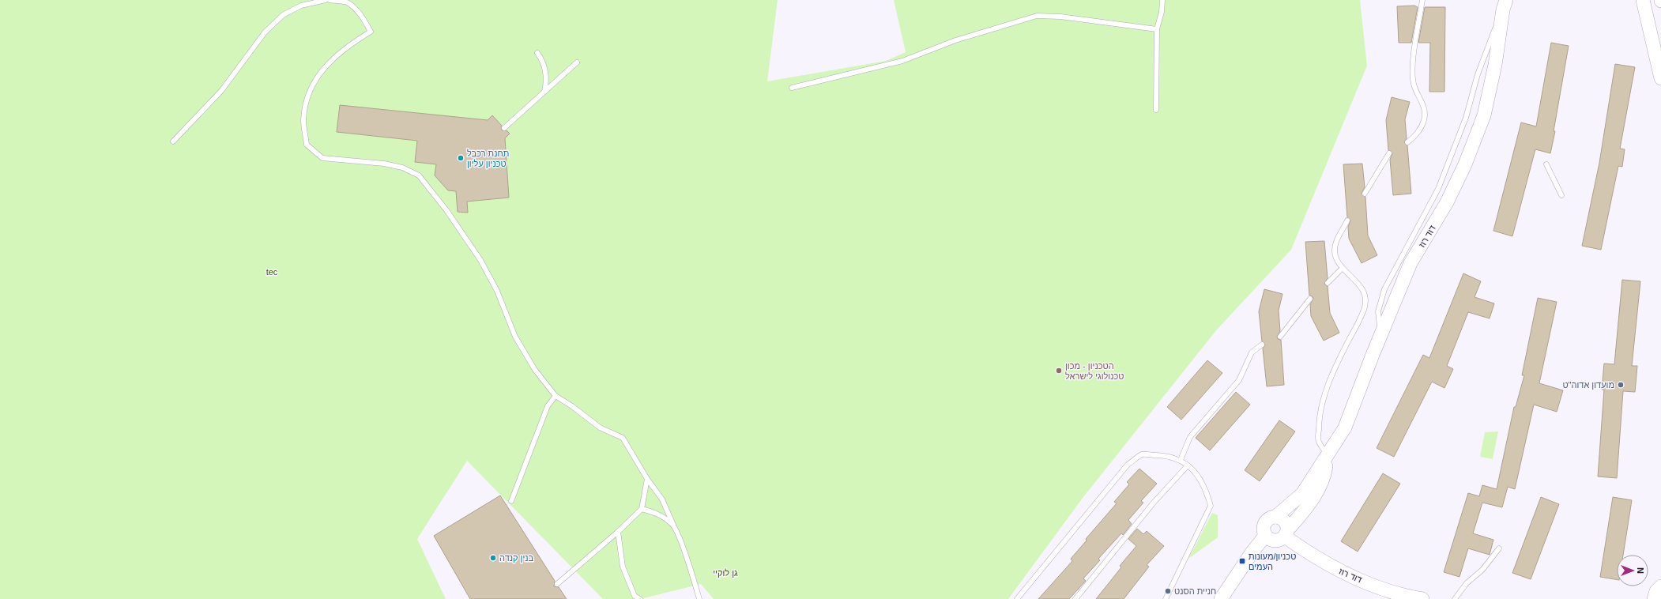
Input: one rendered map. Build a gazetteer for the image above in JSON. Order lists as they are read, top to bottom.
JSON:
{
  "streets": {
    "street": ["דוד רוז"]
  },
  "parks": ["tec", "גן לוקיי"],
  "places": {
    "other": [
      "תחנת רכבל טכניון עליון",
      "הטכניון - מכון טכנולוגי לישראל",
      "מועדון אדוה\"ט",
      "בנין קנדה",
      "חניית הסנט"
    ],
    "transit": ["טכניון/מעונות העמים"]
  },
  "north": "right"
}
